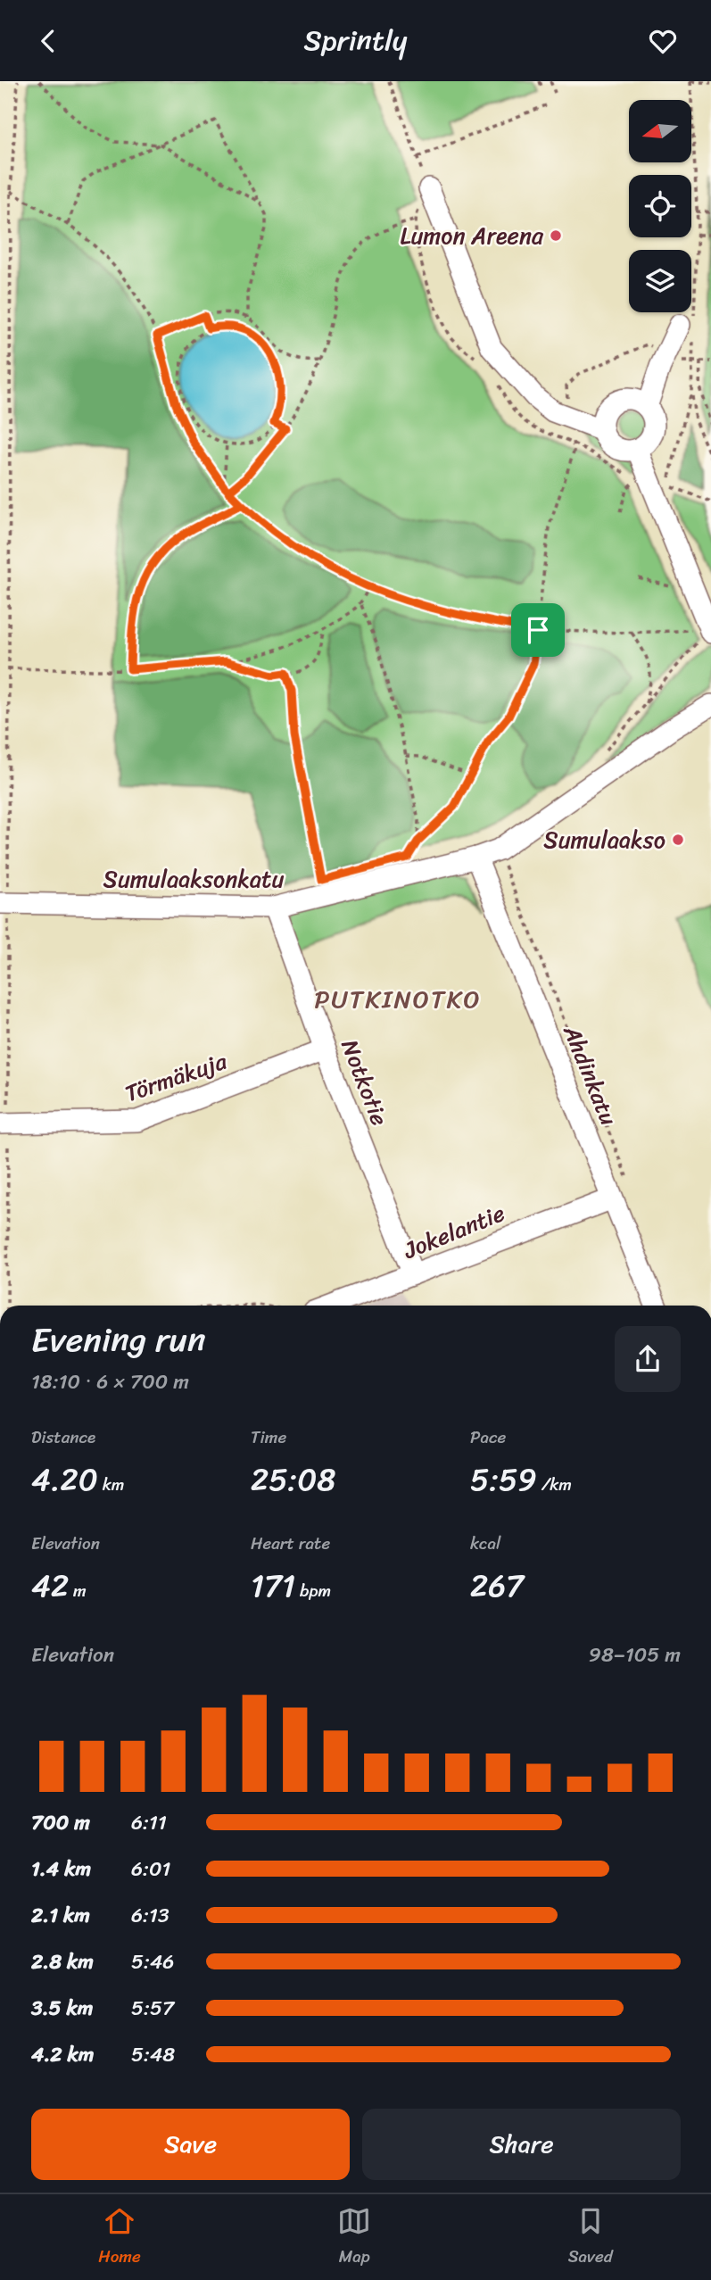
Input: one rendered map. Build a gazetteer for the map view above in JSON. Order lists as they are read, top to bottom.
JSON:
{
  "streets": {
    "street": [
      "Sumulaaksonkatu",
      "Ahdinkatu",
      "Törmäkuja",
      "Notkotie",
      "Jokelantie"
    ]
  },
  "crossings": [
    ["Sumulaaksonkatu", "Ahdinkatu"],
    ["Sumulaaksonkatu", "Notkotie"],
    ["Ahdinkatu", "Jokelantie"],
    ["Törmäkuja", "Notkotie"],
    ["Notkotie", "Jokelantie"]
  ],
  "districts": ["PUTKINOTKO"],
  "places": ["Lumon Areena", "Sumulaakso"],
  "north": "left",
  "page": {
    "header": "Sprintly",
    "heading": ["Evening run", "18:10 · 6 × 700 m"],
    "stats": [
      ["Distance", "4.20 km"],
      ["Time", "25:08"],
      ["Pace", "5:59 /km"],
      ["Elevation", "42 m"],
      ["Heart rate", "171 bpm"],
      ["kcal", "267"]
    ],
    "chart": ["Elevation", "98–105 m"],
    "list": [
      {
        "name": "700 m",
        "note": "6:11"
      },
      {
        "name": "1.4 km",
        "note": "6:01"
      },
      {
        "name": "2.1 km",
        "note": "6:13"
      },
      {
        "name": "2.8 km",
        "note": "5:46"
      },
      {
        "name": "3.5 km",
        "note": "5:57"
      },
      {
        "name": "4.2 km",
        "note": "5:48"
      }
    ],
    "buttons": ["Save", "Share"],
    "tabs": ["Home", "Map", "Saved"]
  }
}
